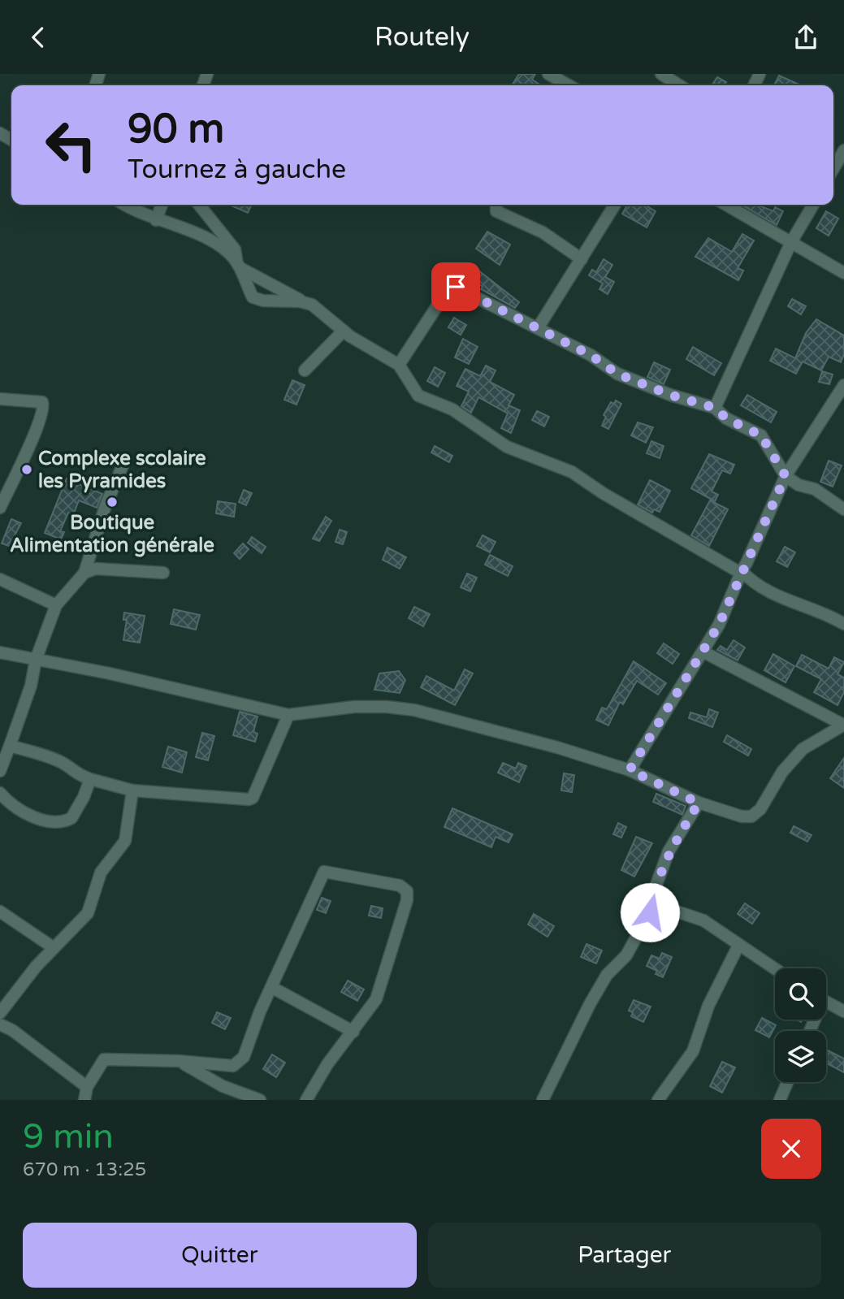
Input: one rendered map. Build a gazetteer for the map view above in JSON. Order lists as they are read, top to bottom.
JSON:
{
  "places": ["Complexe scolaire les Pyramides", "Boutique Alimentation générale"],
  "page": {
    "header": "Routely",
    "turn": ["90 m", "Tournez à gauche"],
    "heading": ["9 min", "670 m · 13:25"],
    "buttons": ["Quitter", "Partager"]
  }
}
